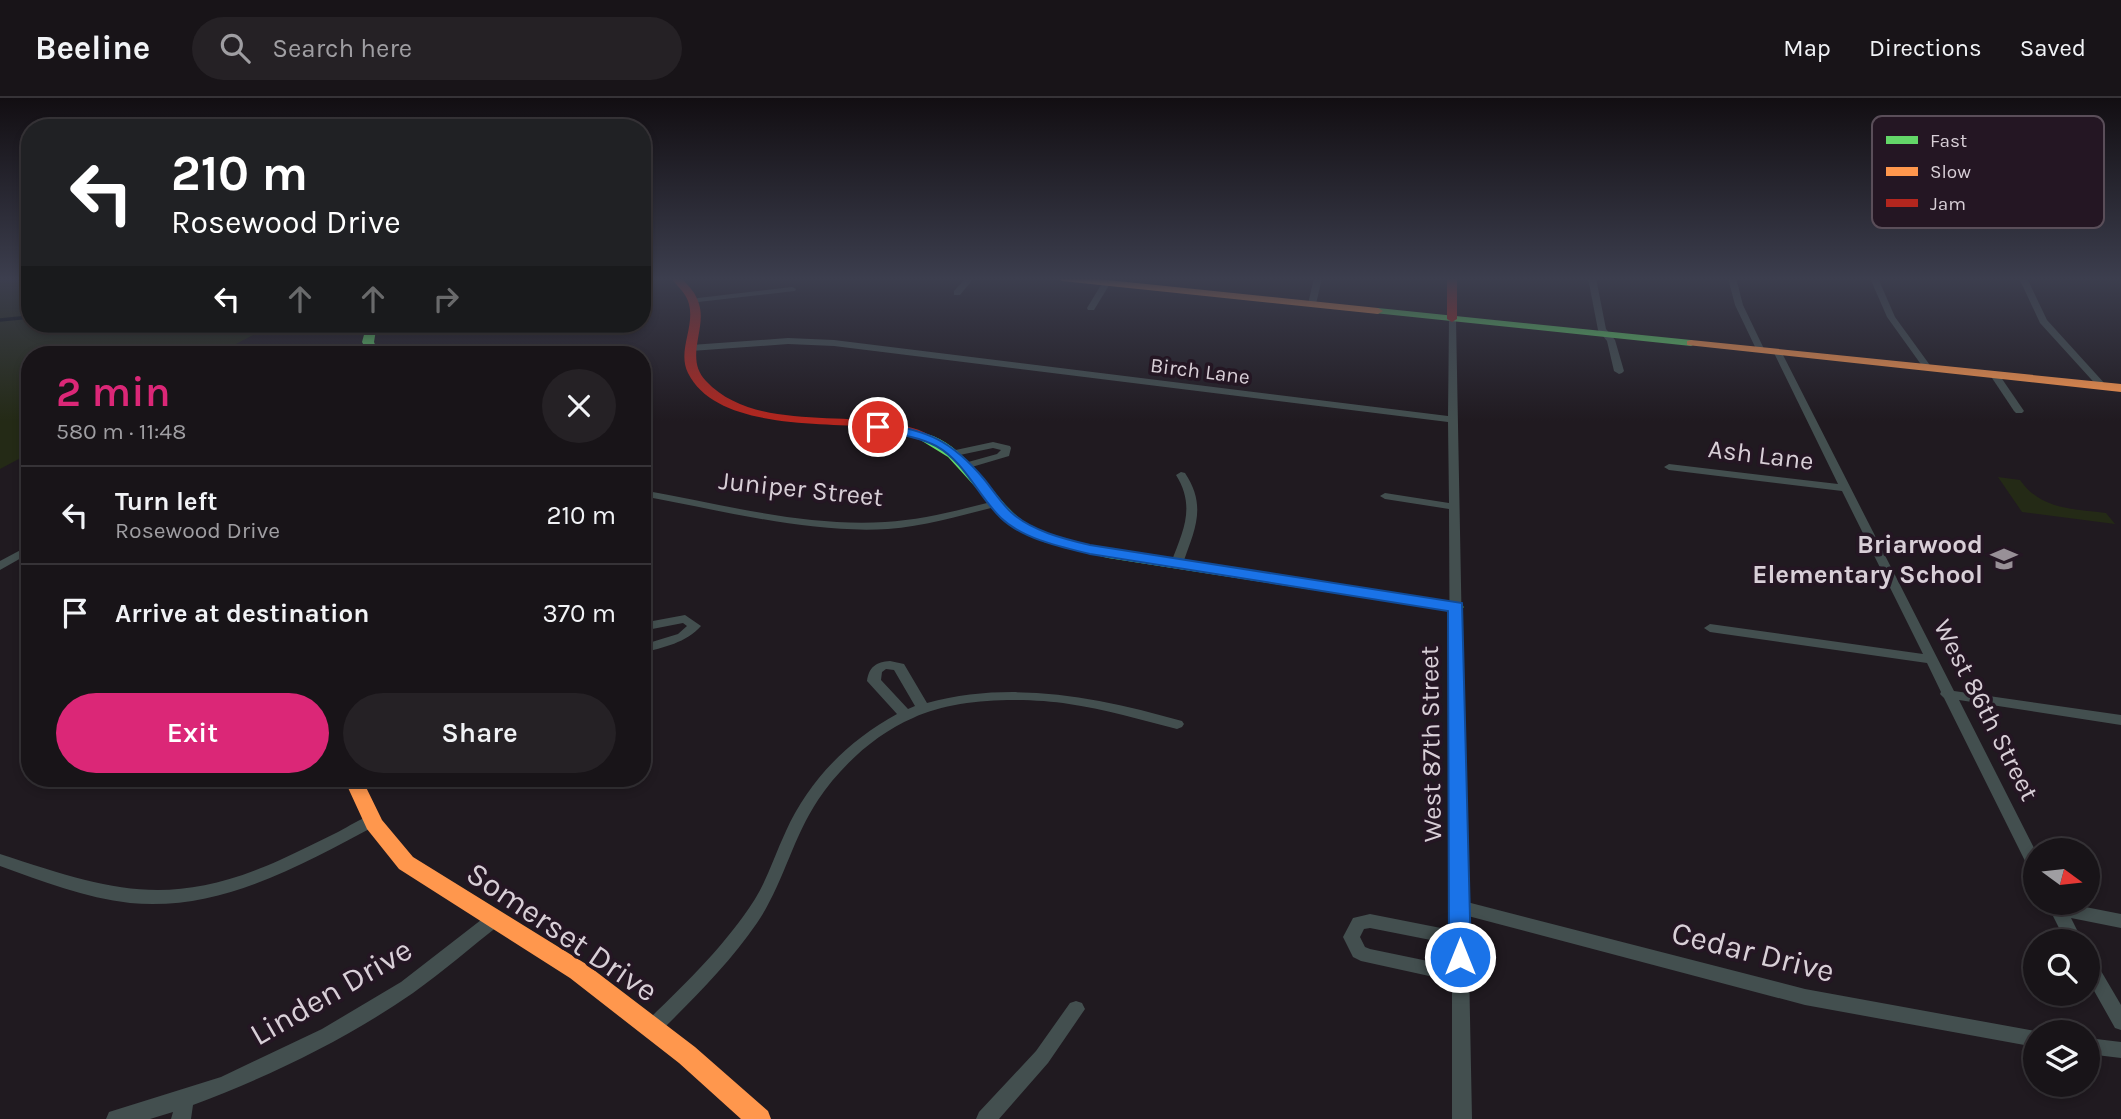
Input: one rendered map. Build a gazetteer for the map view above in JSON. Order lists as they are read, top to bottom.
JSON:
{
  "streets": {
    "street": [
      "Birch Lane",
      "Ash Lane",
      "Juniper Street",
      "West 86th Street",
      "West 87th Street",
      "Somerset Drive",
      "Cedar Drive",
      "Linden Drive"
    ]
  },
  "crossings": [
    ["Birch Lane", "West 87th Street"],
    ["Ash Lane", "West 86th Street"],
    ["West 87th Street", "Cedar Drive"],
    ["Somerset Drive", "Linden Drive"]
  ],
  "places": {
    "school or university": ["Briarwood Elementary School"]
  },
  "legend": ["Fast", "Slow", "Jam"],
  "north": "right",
  "page": {
    "header": "Beeline",
    "search": "Search here",
    "nav": ["Map", "Directions", "Saved"],
    "turn": ["210 m", "Rosewood Drive"],
    "heading": ["2 min", "580 m · 11:48"],
    "list": [
      {
        "name": "Turn left",
        "note": "Rosewood Drive",
        "value": "210 m"
      },
      {
        "name": "Arrive at destination",
        "value": "370 m"
      }
    ],
    "buttons": ["Exit", "Share"]
  }
}
